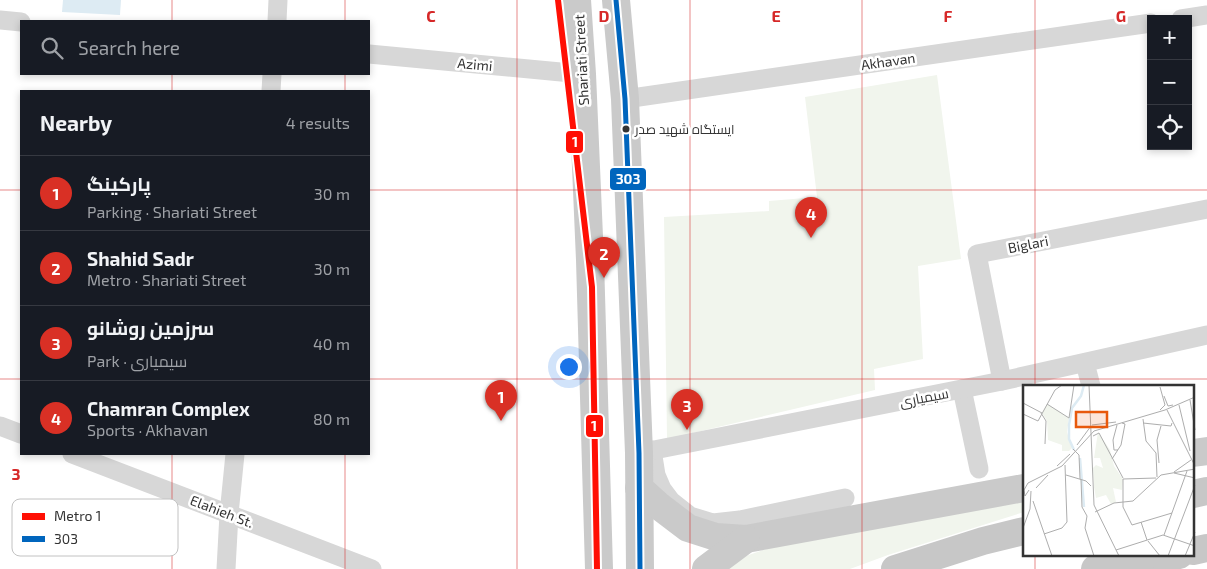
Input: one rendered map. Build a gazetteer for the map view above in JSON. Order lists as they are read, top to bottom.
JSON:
{
  "streets": {
    "main road": ["Shariati Street"],
    "street": [
      "Akhavan",
      "Azimi",
      "Biglari",
      "سیمیاری",
      "Elahieh St."
    ]
  },
  "crossings": [
    ["Shariati Street", "Azimi"],
    ["Biglari", "سیمیاری"]
  ],
  "places": ["ایستگاه شهید صدر"],
  "lines": ["metro line 1", "transit line 303"],
  "legend": ["Metro 1", "303"],
  "page": {
    "map_buttons": ["+", "−"],
    "search": "Search here",
    "heading": ["Nearby", "4 results"],
    "list": [
      {
        "mark": "1",
        "name": "پارکینگ",
        "note": "Parking · Shariati Street",
        "value": "30 m"
      },
      {
        "mark": "2",
        "name": "Shahid Sadr",
        "note": "Metro · Shariati Street",
        "value": "30 m"
      },
      {
        "mark": "3",
        "name": "سرزمین روشانو",
        "note": "Park · سیمیاری",
        "value": "40 m"
      },
      {
        "mark": "4",
        "name": "Chamran Complex",
        "note": "Sports · Akhavan",
        "value": "80 m"
      }
    ],
    "pins": [
      "4",
      "2",
      "1",
      "3"
    ]
  },
  "grid": {
    "columns": [
      "C",
      "D",
      "E",
      "F",
      "G"
    ],
    "rows": ["3"]
  }
}
